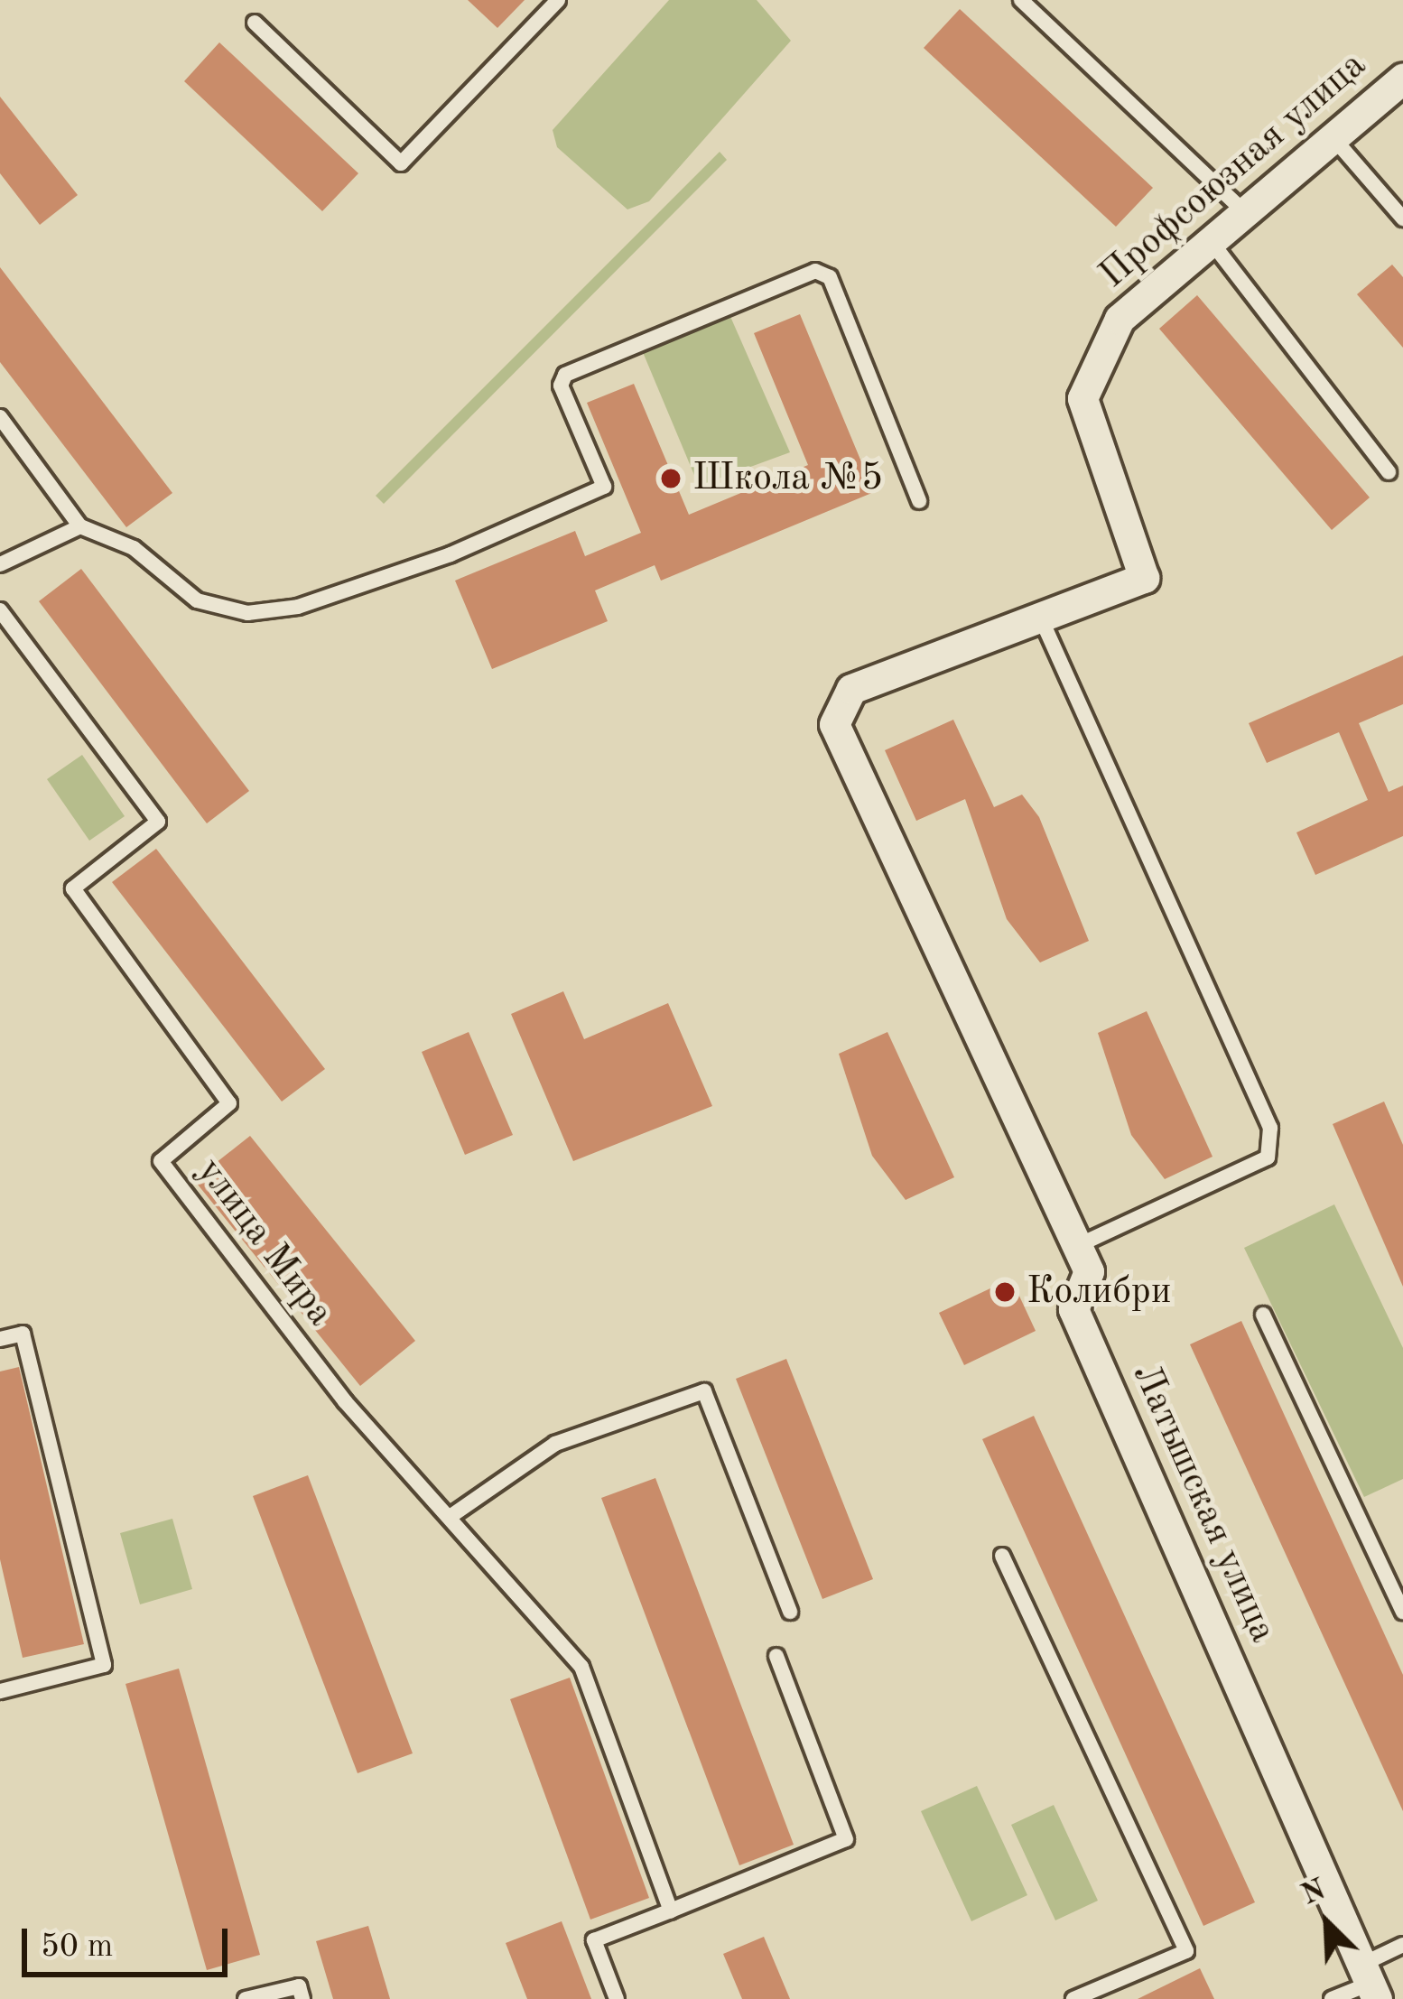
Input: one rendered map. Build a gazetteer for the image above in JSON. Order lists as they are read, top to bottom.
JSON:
{
  "streets": {
    "street": ["Профсоюзная улица", "Латышская улица"],
    "lane": ["улица Мира"]
  },
  "crossings": [
    ["Профсоюзная улица", "Латышская улица"]
  ],
  "places": ["Школа №5", "Колибри"],
  "scale_bar": "50 m",
  "north": "top left"
}
